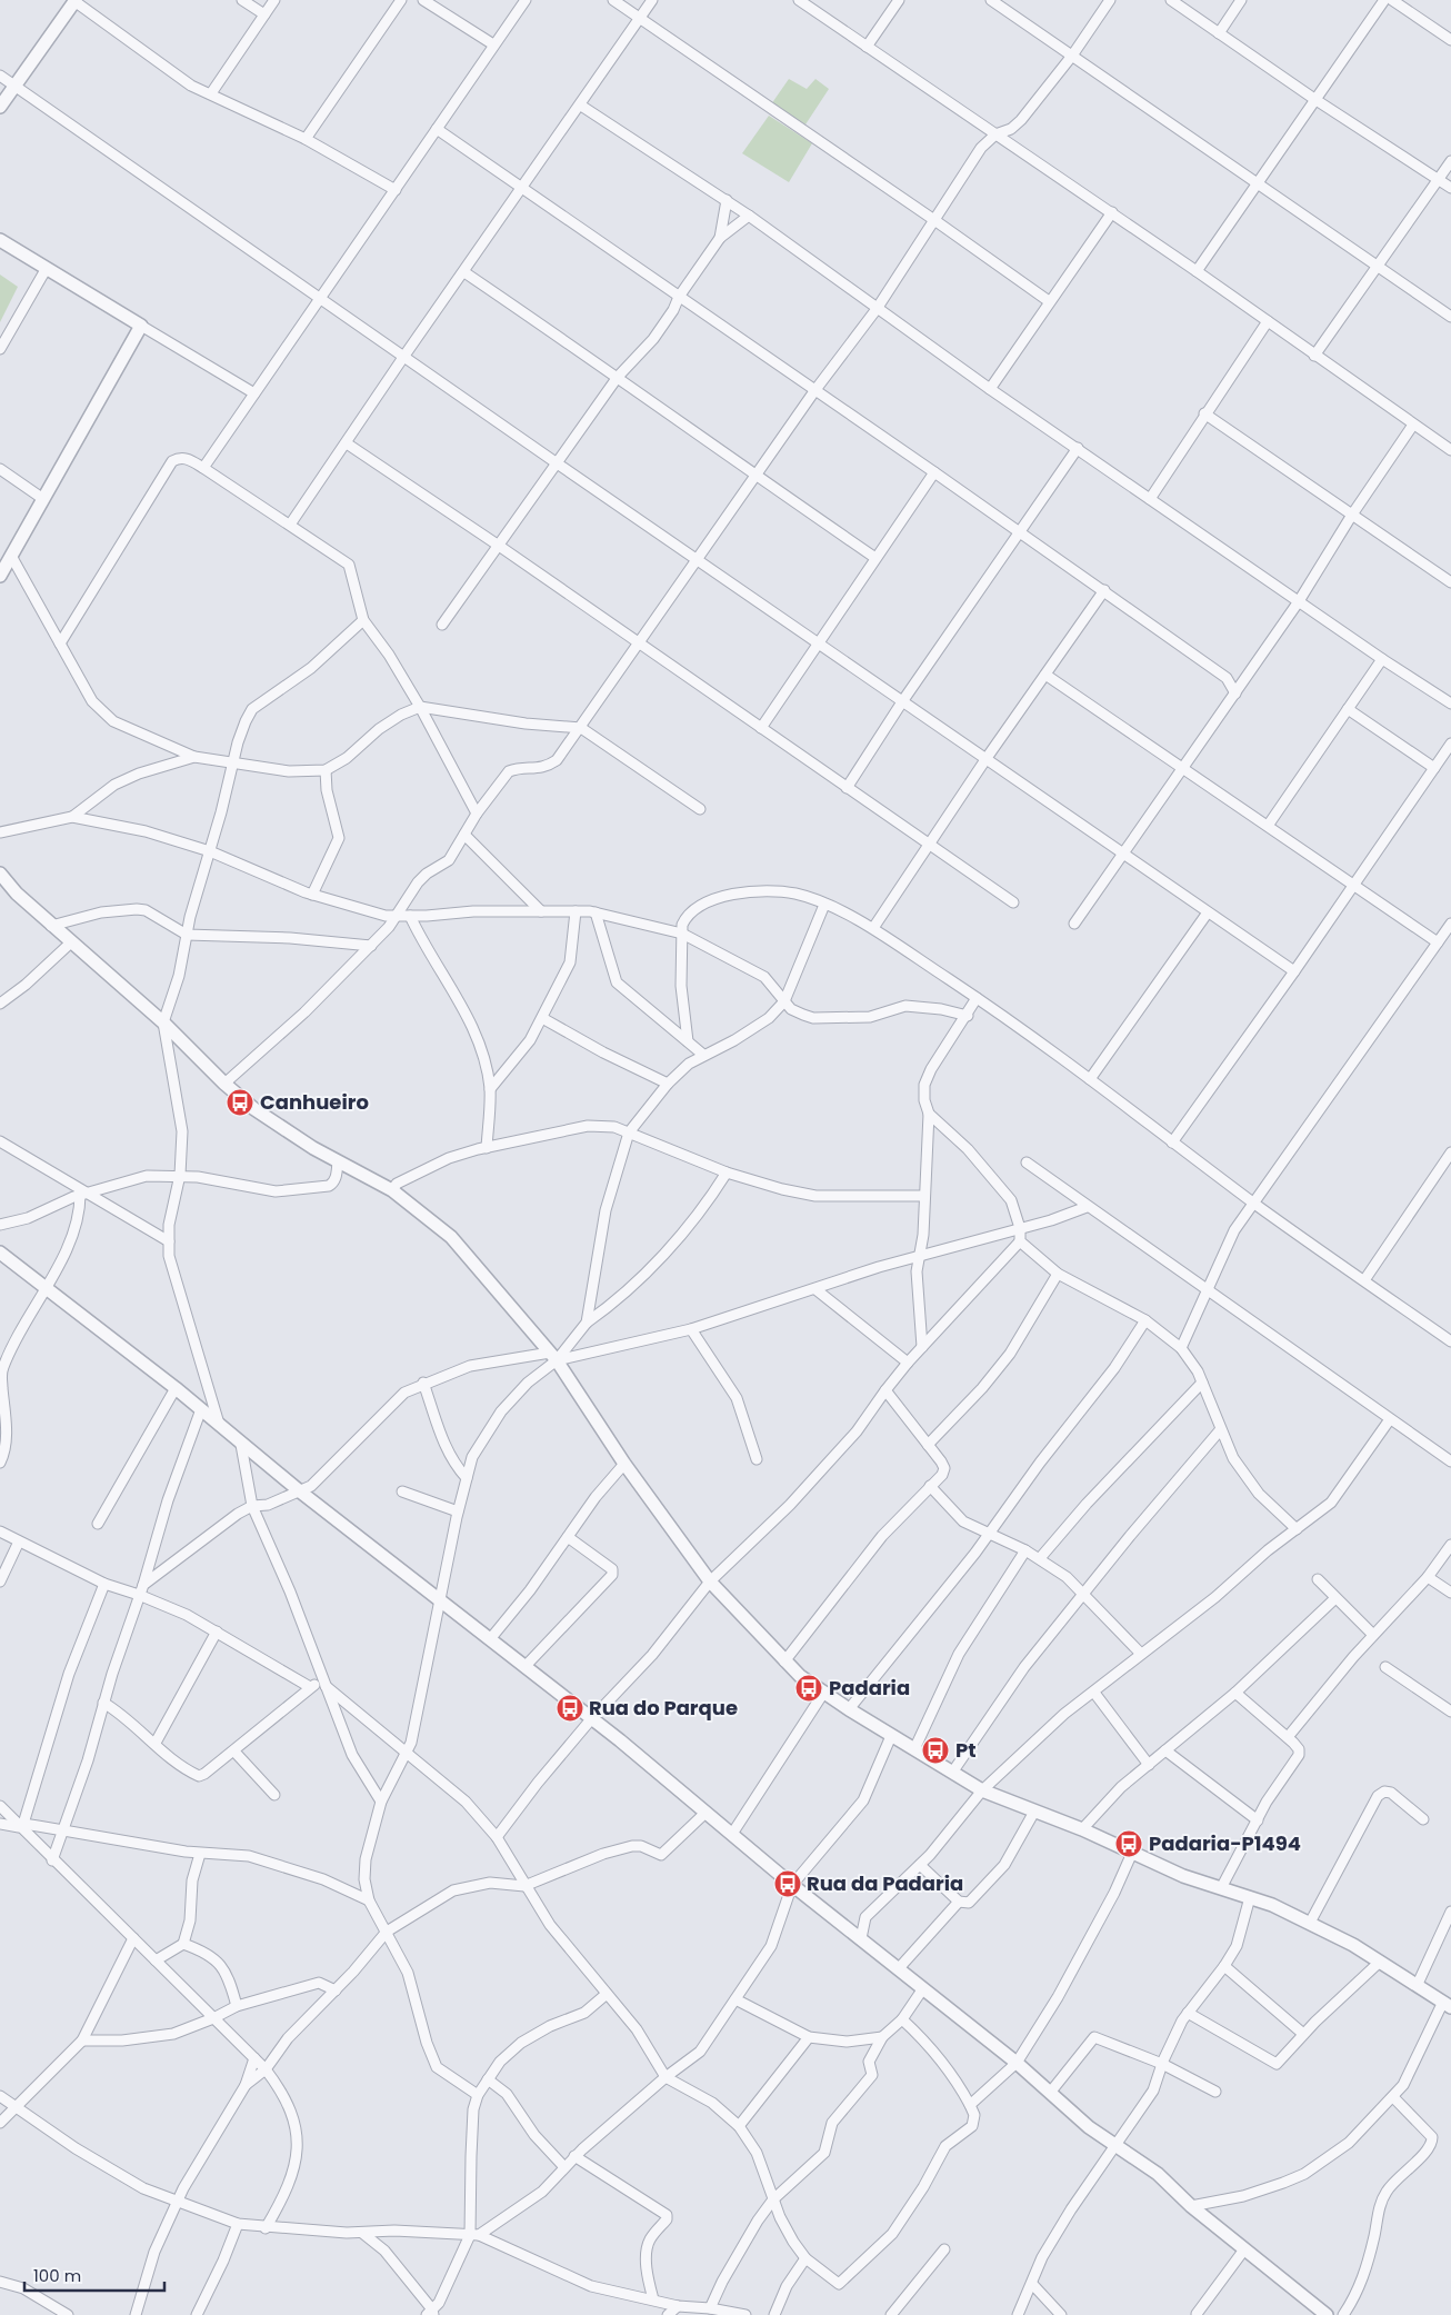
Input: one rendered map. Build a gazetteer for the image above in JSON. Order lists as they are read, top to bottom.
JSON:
{
  "places": {
    "bus stop": [
      "Canhueiro",
      "Padaria",
      "Rua do Parque",
      "Pt",
      "Padaria-P1494",
      "Rua da Padaria"
    ]
  },
  "scale_bar": "100 m"
}
